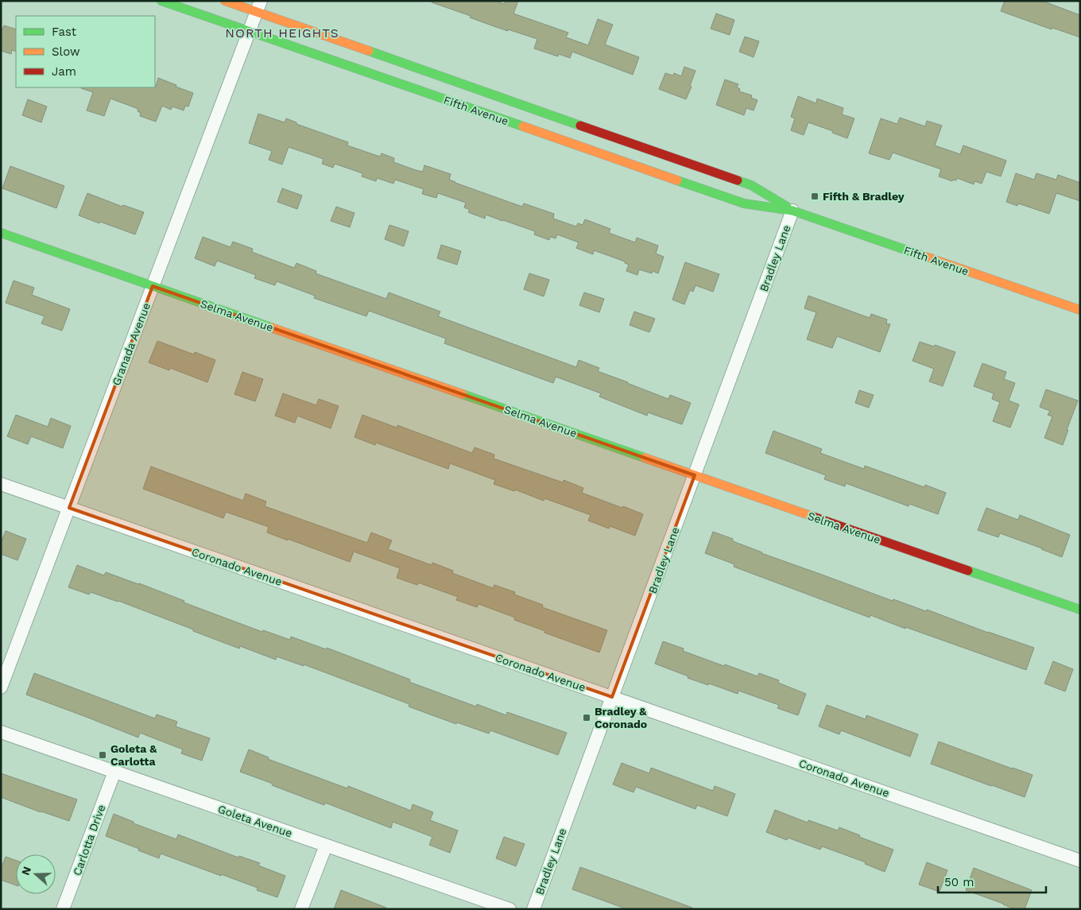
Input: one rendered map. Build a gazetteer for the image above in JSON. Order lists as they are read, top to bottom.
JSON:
{
  "streets": {
    "street": [
      "Fifth Avenue",
      "Bradley Lane",
      "Selma Avenue",
      "Granada Avenue",
      "Coronado Avenue",
      "Goleta Avenue",
      "Carlotta Drive"
    ]
  },
  "crossings": [
    ["Fifth Avenue", "Bradley Lane"],
    ["Fifth Avenue", "Granada Avenue"],
    ["Bradley Lane", "Selma Avenue"],
    ["Bradley Lane", "Coronado Avenue"],
    ["Selma Avenue", "Granada Avenue"],
    ["Granada Avenue", "Coronado Avenue"],
    ["Goleta Avenue", "Carlotta Drive"]
  ],
  "districts": ["NORTH HEIGHTS"],
  "places": {
    "transit": ["Fifth & Bradley", "Bradley & Coronado", "Goleta & Carlotta"]
  },
  "legend": ["Fast", "Slow", "Jam"],
  "scale_bar": "50 m",
  "north": "left"
}
